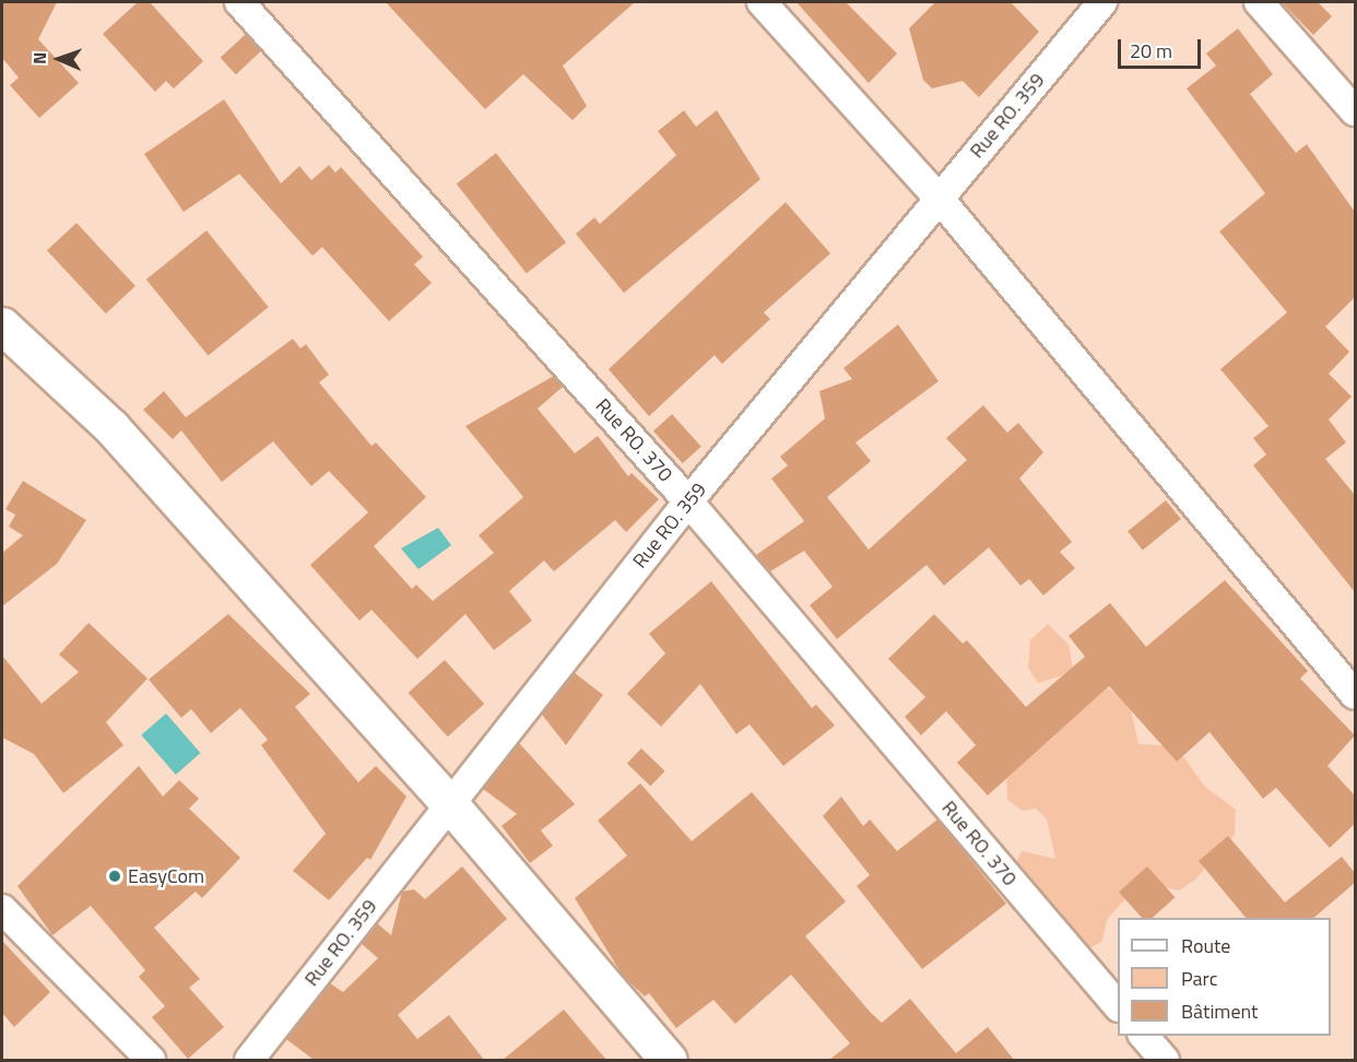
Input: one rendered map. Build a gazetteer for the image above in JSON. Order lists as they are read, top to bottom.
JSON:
{
  "streets": {
    "street": ["Rue RO. 359", "Rue RO. 370"]
  },
  "crossings": [
    ["Rue RO. 359", "Rue RO. 370"]
  ],
  "places": ["EasyCom"],
  "legend": ["Route", "Parc", "Bâtiment"],
  "scale_bar": "20 m",
  "north": "left"
}
